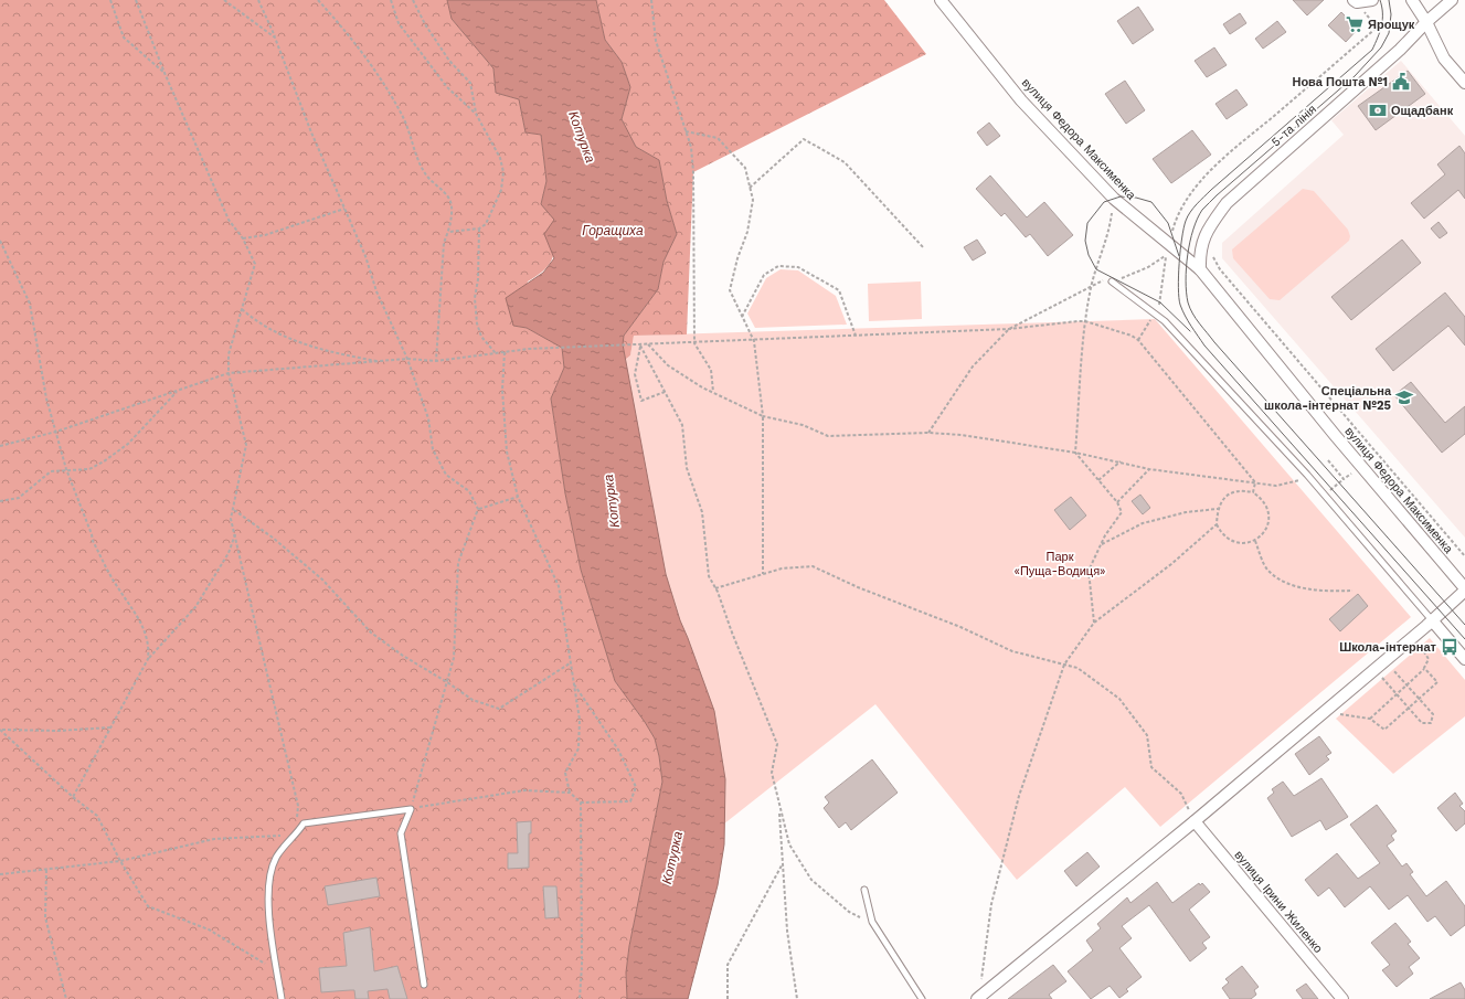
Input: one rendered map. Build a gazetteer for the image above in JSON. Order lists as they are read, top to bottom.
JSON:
{
  "streets": {
    "street": ["5-та лінія", "вулиця Федора Максименка", "вулиця Ірини Жиленко"]
  },
  "crossings": [
    ["5-та лінія", "вулиця Федора Максименка"]
  ],
  "water": ["Котурка", "Горащиха"],
  "parks": ["Парк «Пуща-Водиця»"],
  "places": {
    "supermarket": ["Ярощук"],
    "public building": ["Нова Пошта №1"],
    "bank": ["Ощадбанк"],
    "school or university": ["Спеціальна школа-інтернат №25"],
    "bus stop": ["Школа-інтернат"]
  }
}
